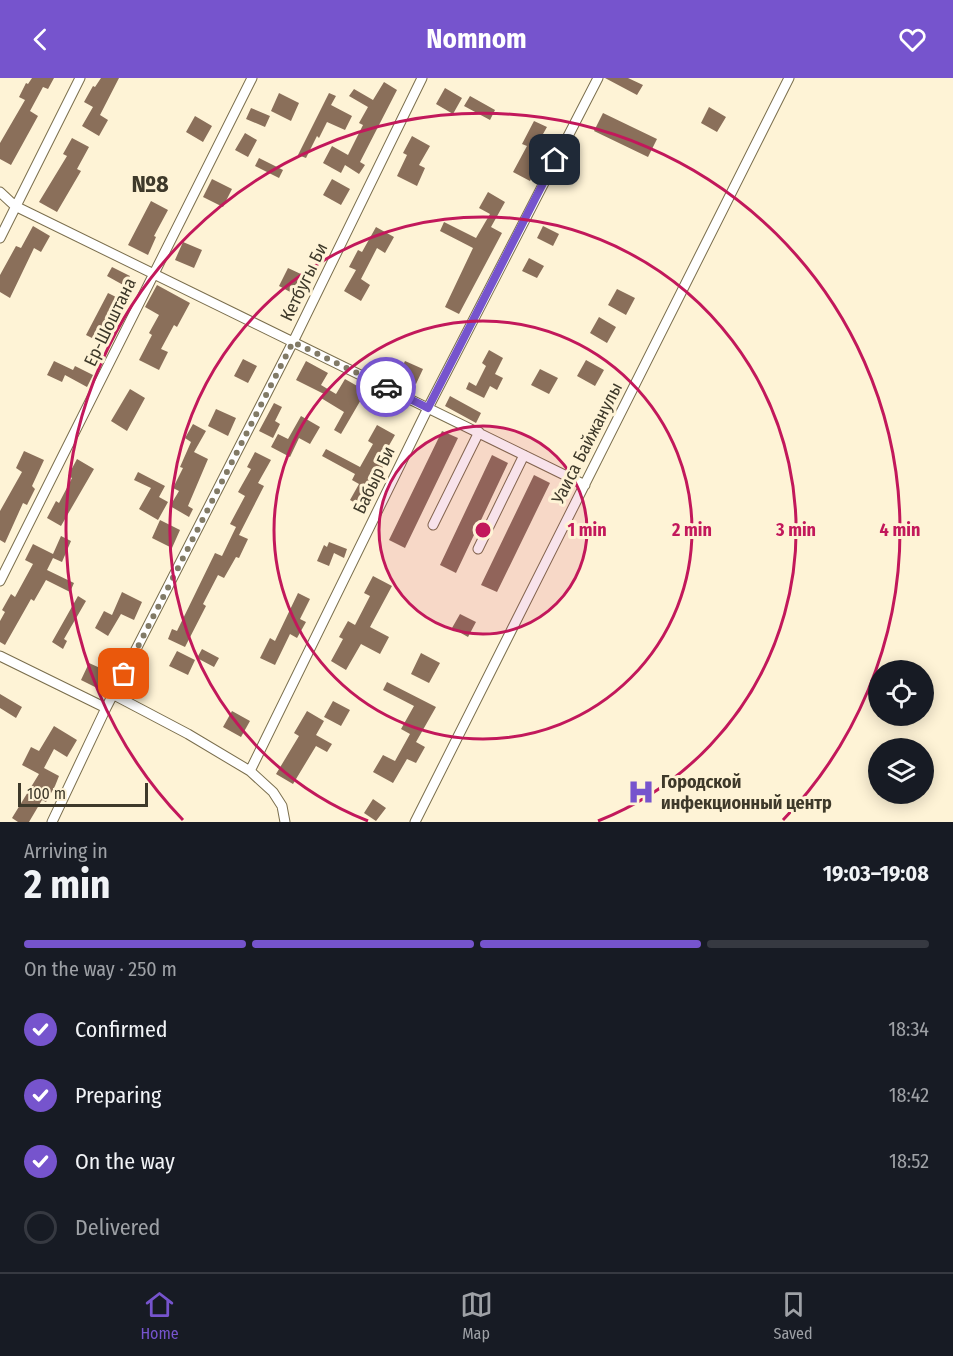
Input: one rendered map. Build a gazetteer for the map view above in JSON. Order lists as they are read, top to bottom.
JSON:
{
  "streets": {
    "street": [
      "Кетбугы Би",
      "Ер-Шоштана",
      "Уаиса Байжанулы",
      "Бабыр Би"
    ]
  },
  "districts": ["№8"],
  "places": {
    "hospital": ["Городской инфекционный центр"]
  },
  "scale_bar": "100 m",
  "page": {
    "header": "Nomnom",
    "scale": "100 m",
    "heading": ["2 min", "Arriving in", "19:03–19:08"],
    "bar": "On the way · 250 m",
    "list": [
      ["Confirmed", "18:34"],
      ["Preparing", "18:42"],
      ["On the way", "18:52"],
      "Delivered"
    ],
    "tabs": ["Home", "Map", "Saved"]
  },
  "rings": [
    "1 min",
    "2 min",
    "3 min",
    "4 min"
  ]
}
